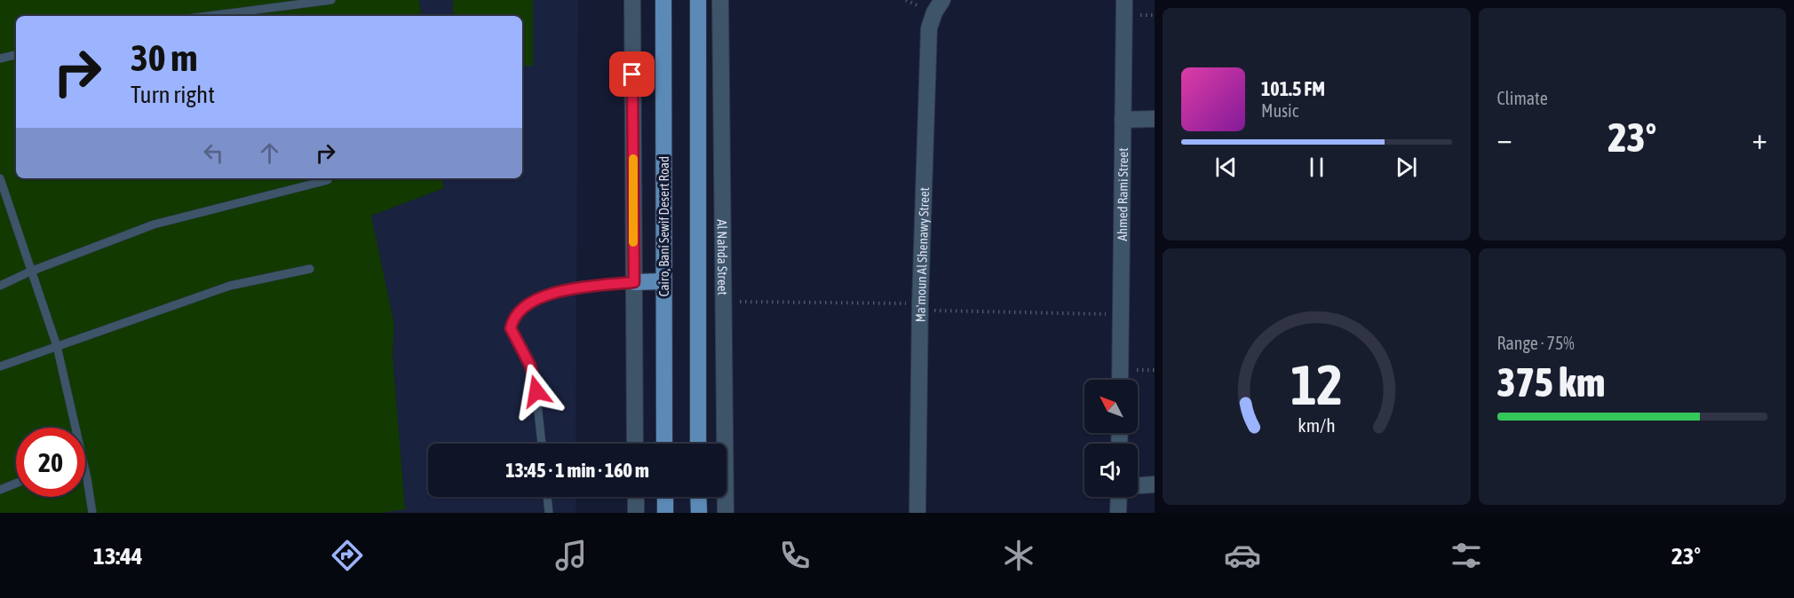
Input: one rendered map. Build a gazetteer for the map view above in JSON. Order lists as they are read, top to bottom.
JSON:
{
  "streets": {
    "main road": ["Cairo, Bani Sewif Desert Road"],
    "street": ["Ahmed Rami Street", "Ma'moun Al Shenawy Street", "Al Nahda Street"]
  },
  "north": "top left",
  "page": {
    "tile": [
      "Climate",
      ["Range · 75%", "375 km"]
    ],
    "turn": ["30 m", "Turn right"],
    "song": ["101.5 FM", "Music"],
    "heat": ["−", "23°", "+"],
    "limit": "20",
    "trip": "13:45 · 1 min · 160 m",
    "tabs": ["13:44", "23°"],
    "gauge": ["12", "km/h"]
  }
}
